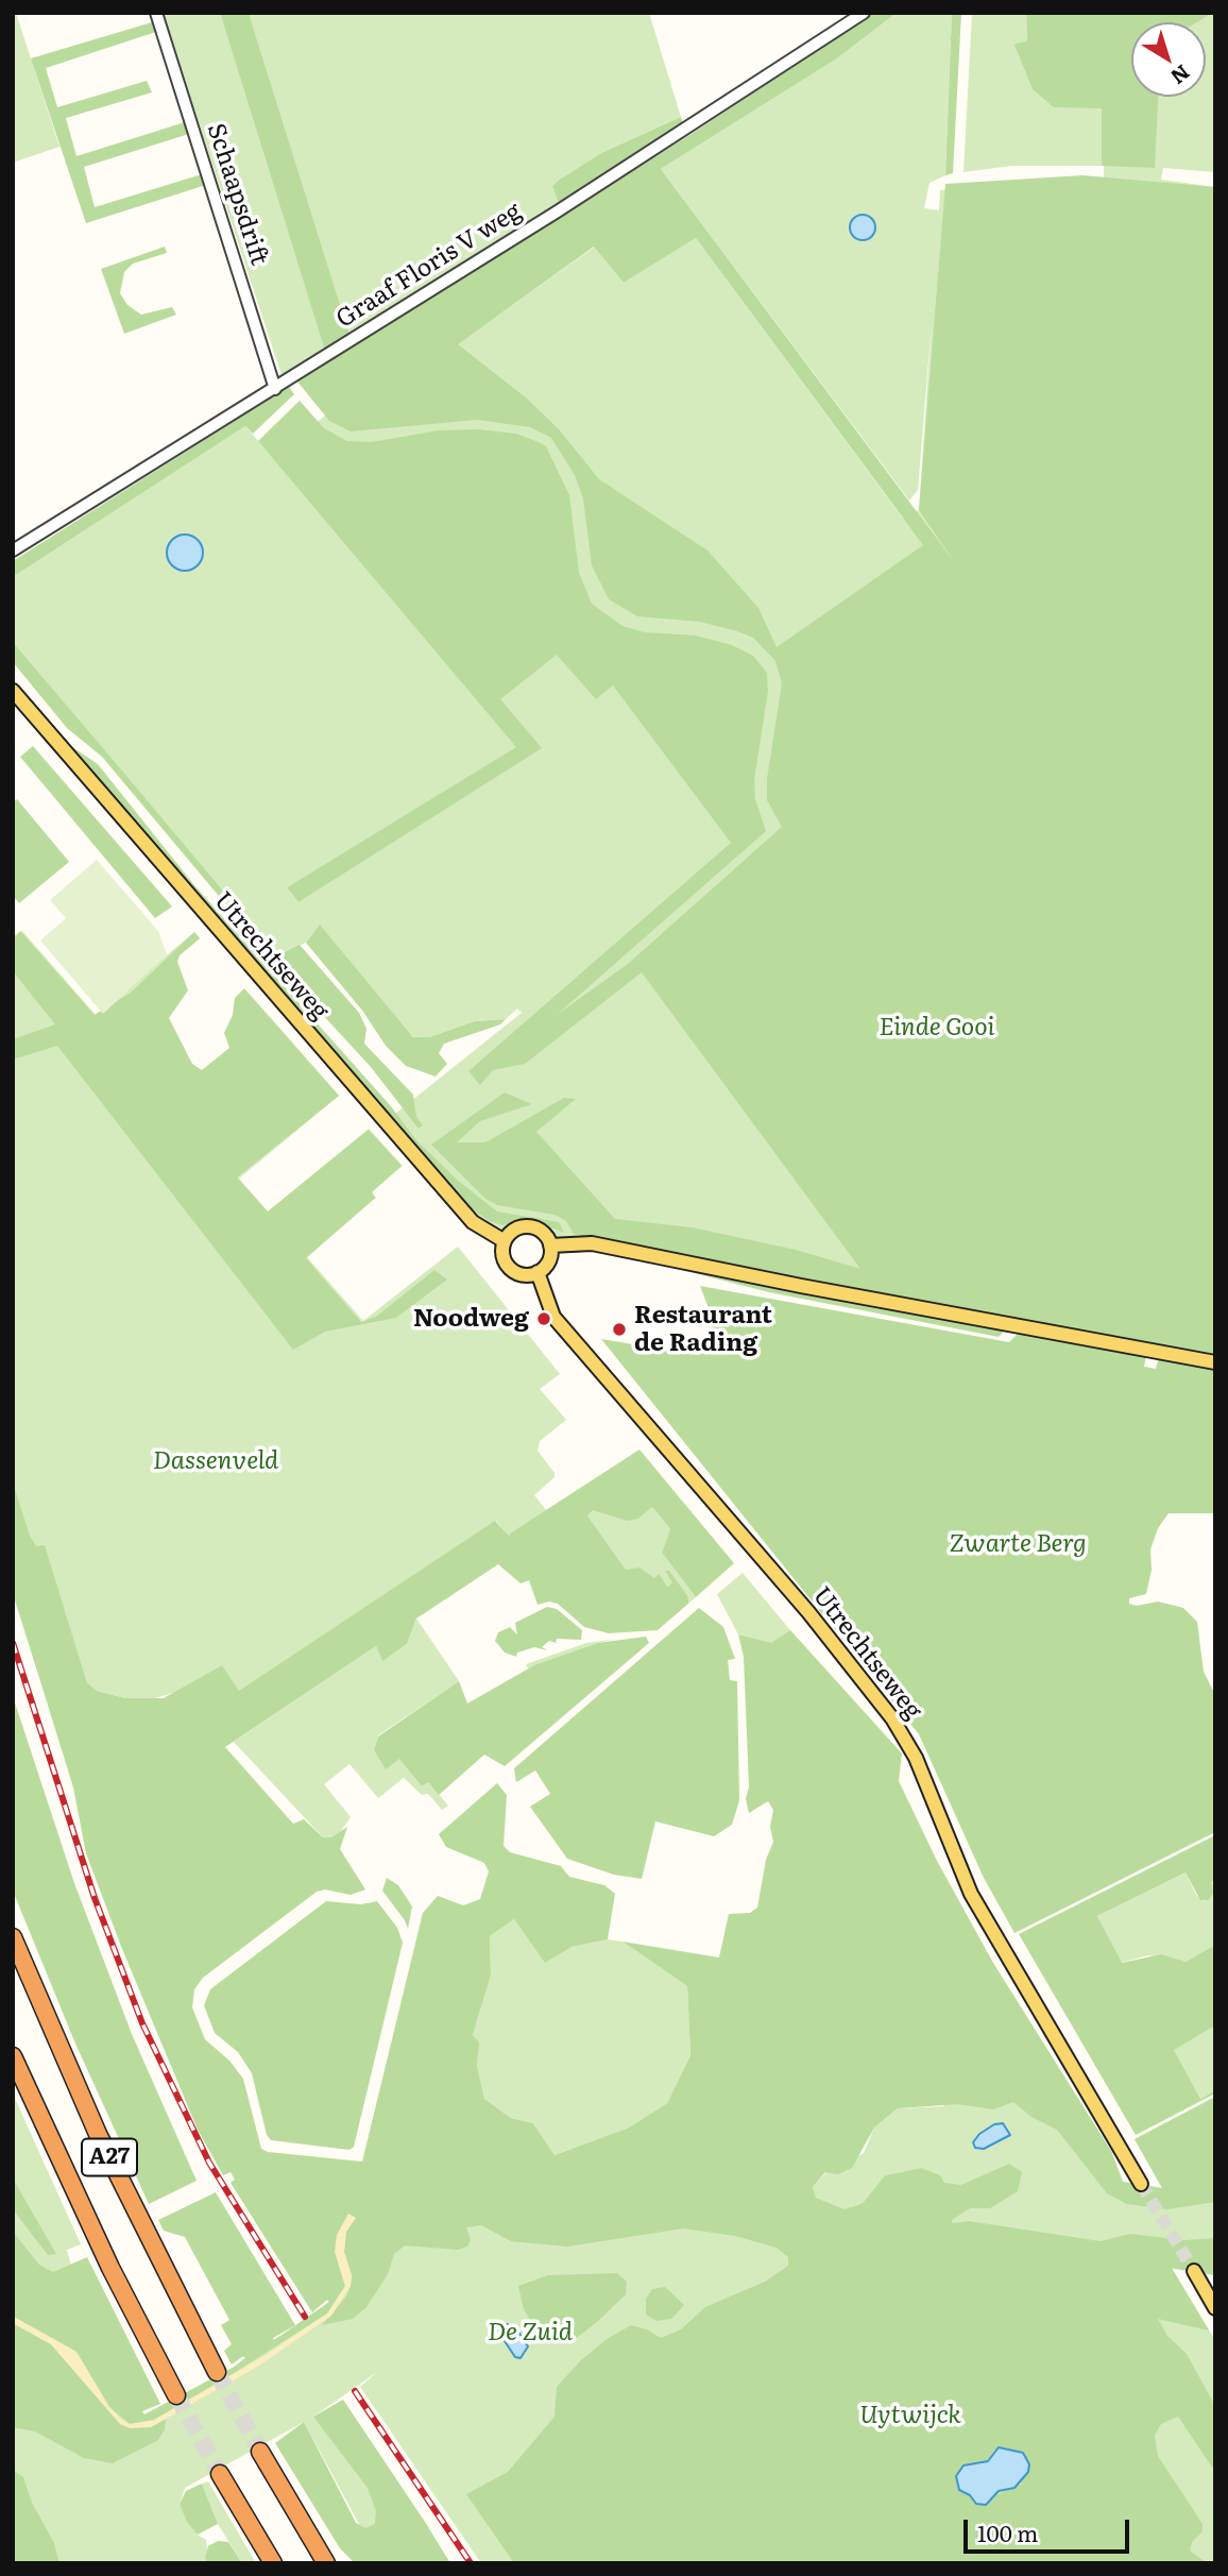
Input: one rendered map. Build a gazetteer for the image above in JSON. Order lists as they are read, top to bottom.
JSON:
{
  "streets": {
    "highway": ["A27"],
    "main road": ["Utrechtseweg"],
    "street": ["Schaapsdrift", "Graaf Floris V weg"]
  },
  "crossings": [
    ["Schaapsdrift", "Graaf Floris V weg"]
  ],
  "parks": [
    "Einde Gooi",
    "Dassenveld",
    "Zwarte Berg",
    "De Zuid",
    "Uytwijck"
  ],
  "places": ["Noodweg", "Restaurant de Rading"],
  "scale_bar": "100 m",
  "north": "bottom right"
}
